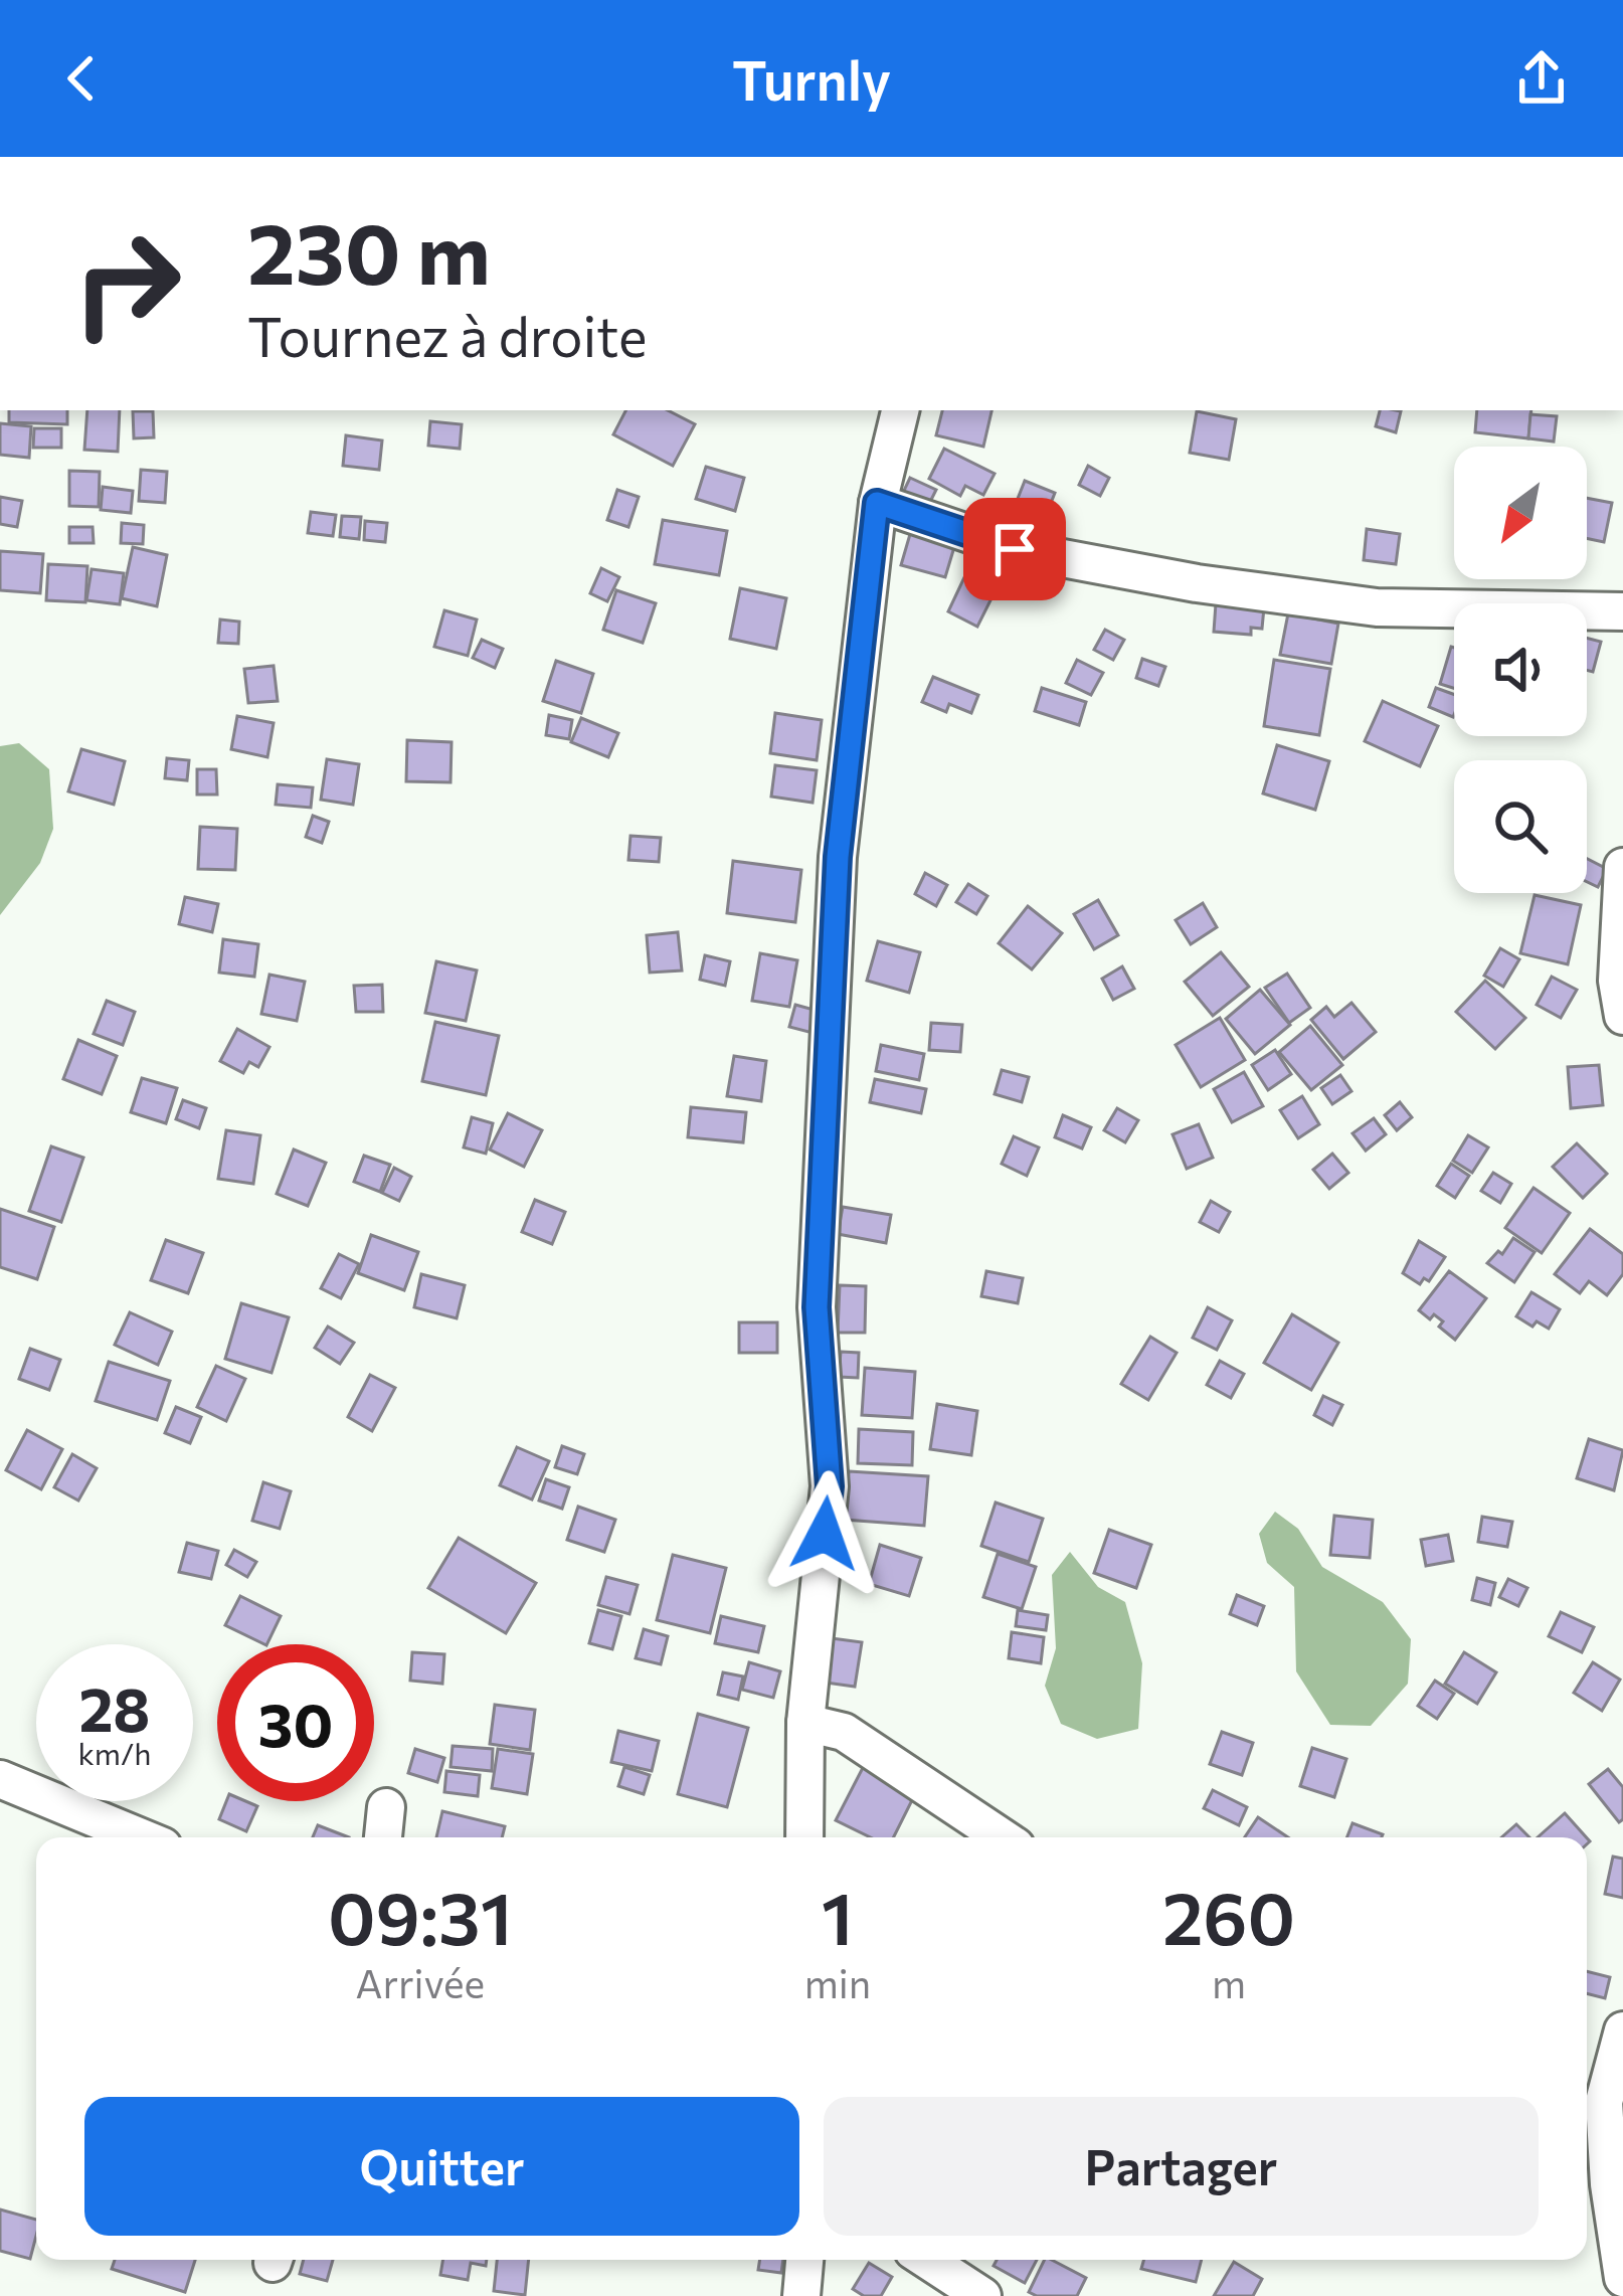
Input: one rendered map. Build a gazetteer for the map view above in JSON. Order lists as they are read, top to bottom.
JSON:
{
  "north": "bottom left",
  "page": {
    "header": "Turnly",
    "turn": ["230 m", "Tournez à droite"],
    "speed": "28 km/h",
    "limit": "30",
    "eta": [
      "09:31",
      "Arrivée",
      "1",
      "min",
      "260",
      "m"
    ],
    "buttons": ["Quitter", "Partager"]
  }
}
